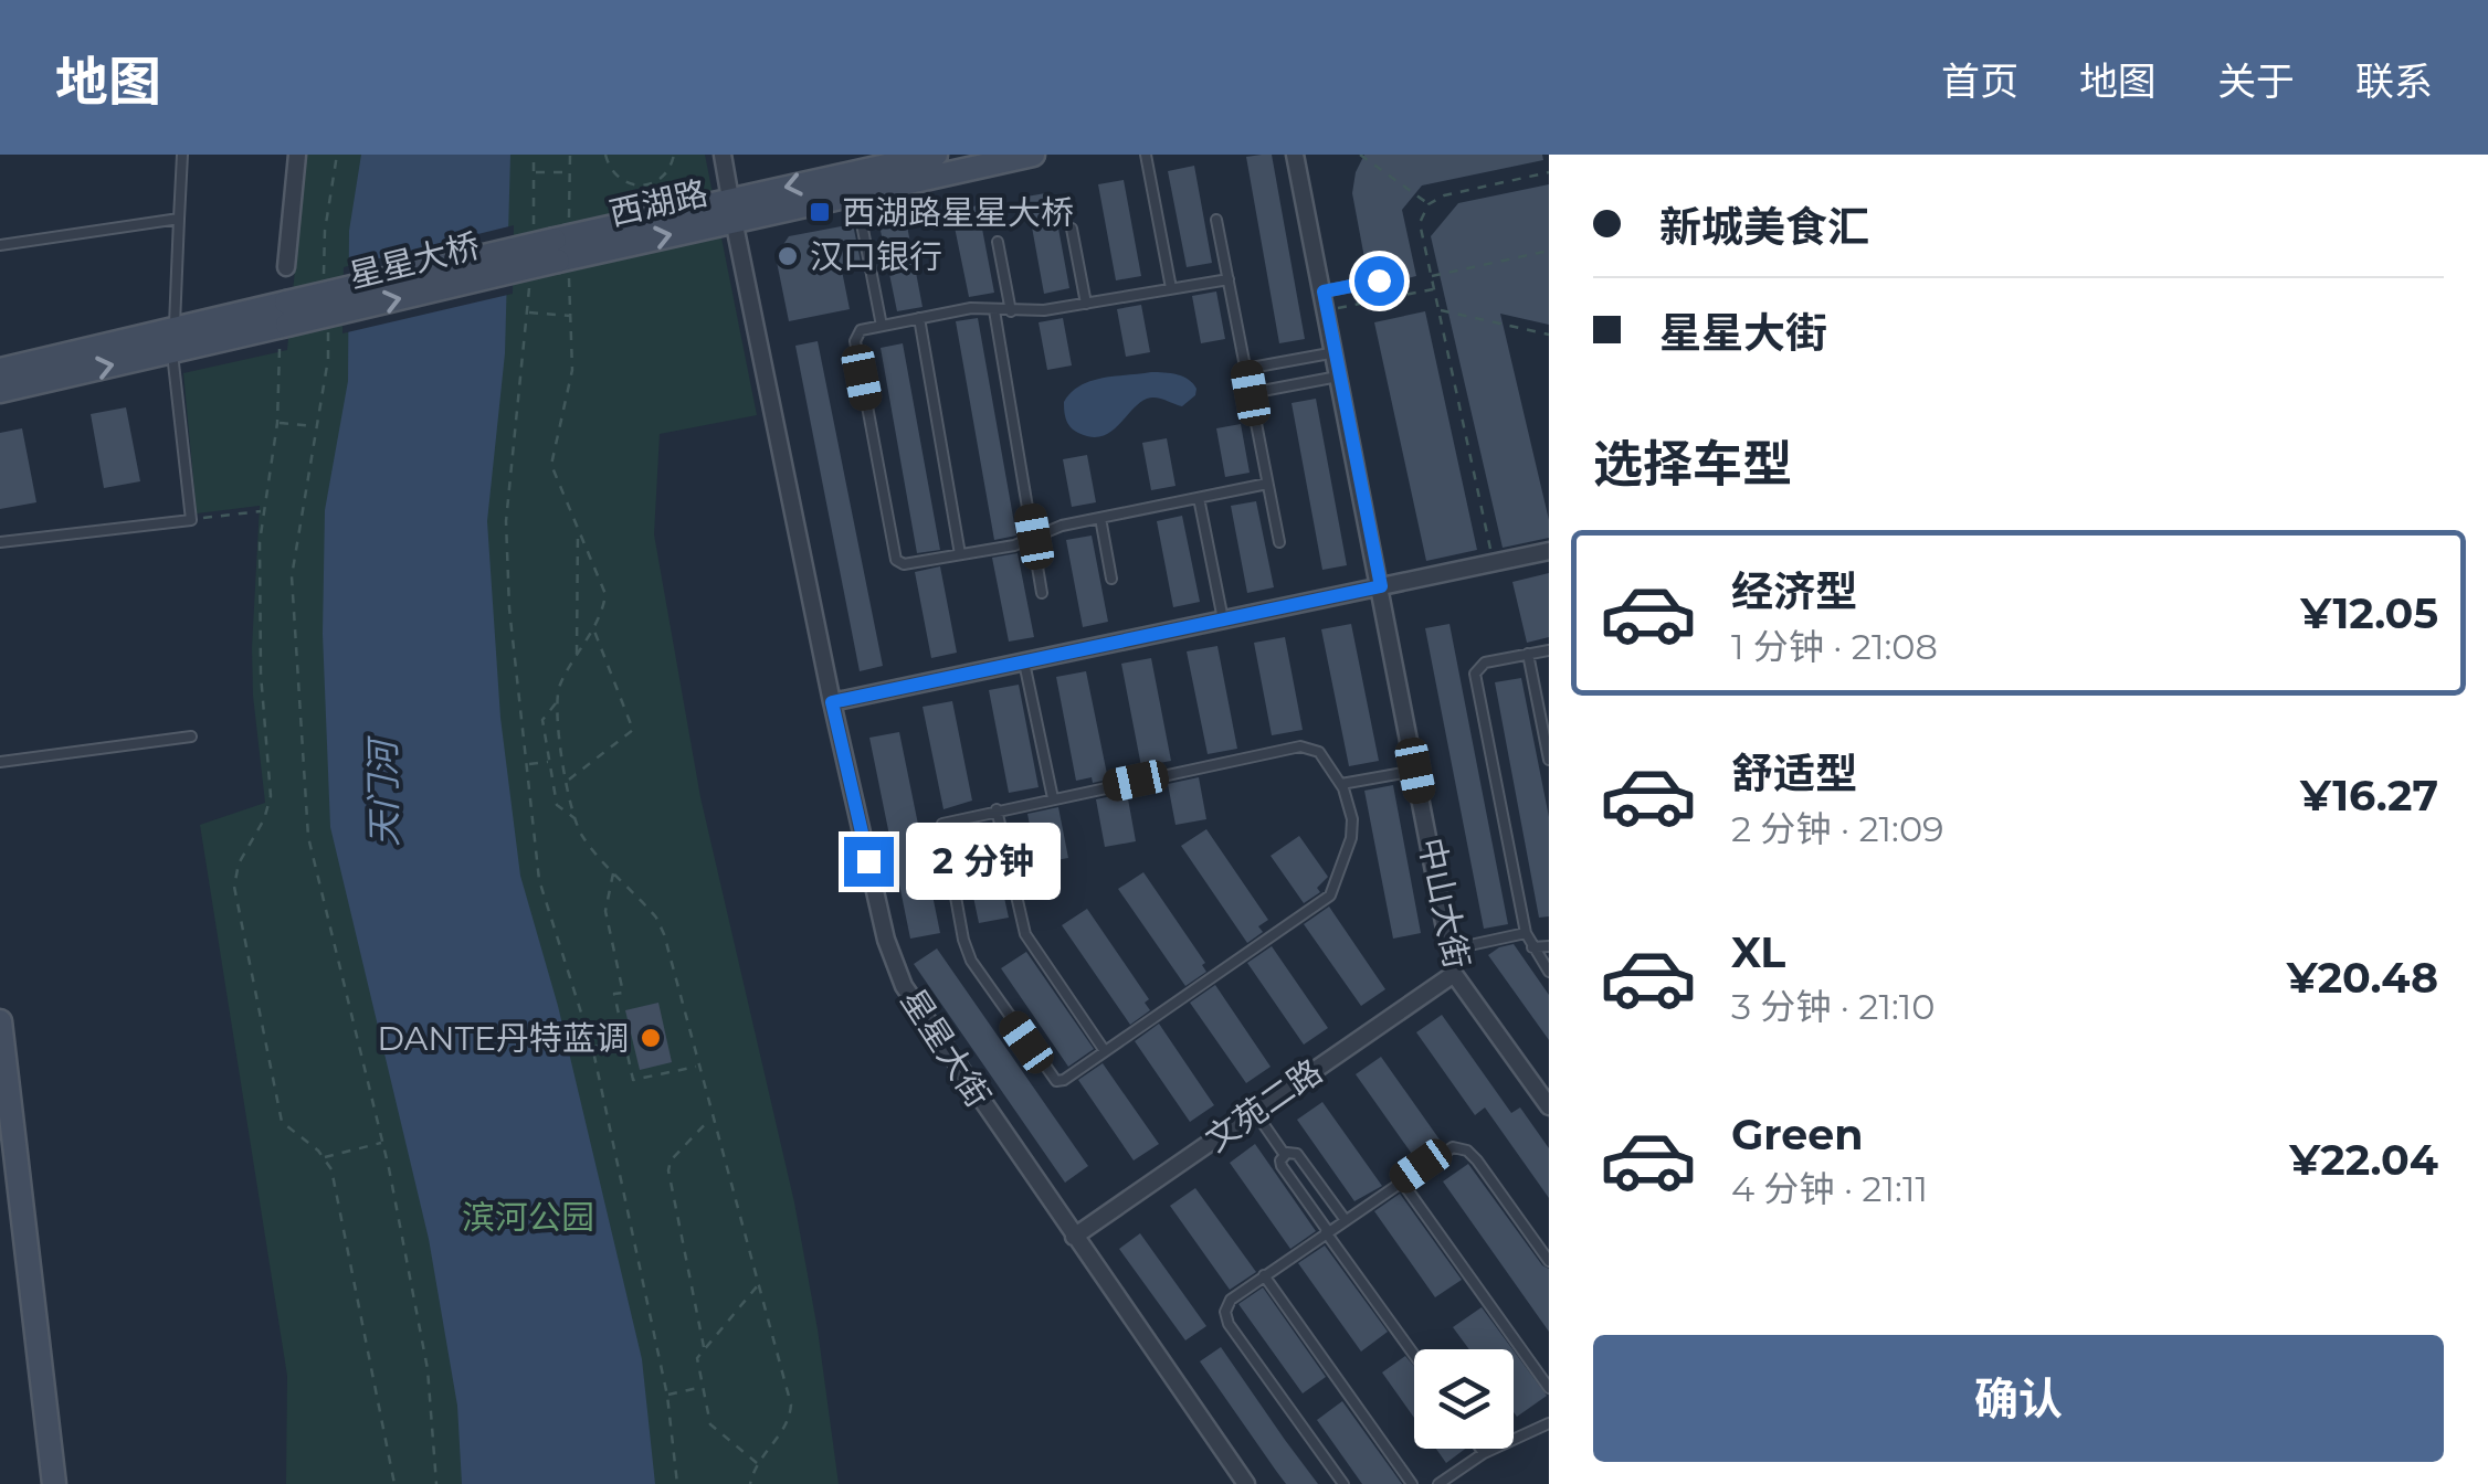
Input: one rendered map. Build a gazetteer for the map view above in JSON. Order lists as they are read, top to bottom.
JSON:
{
  "streets": {
    "main road": ["西湖路", "星星大桥"],
    "street": ["中山大街", "星星大街", "文苑二路"]
  },
  "crossings": [
    ["西湖路", "星星大桥"],
    ["西湖路", "星星大街"],
    ["中山大街", "文苑二路"],
    ["星星大街", "文苑二路"]
  ],
  "water": ["天门河"],
  "parks": ["滨河公园"],
  "places": {
    "transit": ["西湖路星星大桥"],
    "other": ["汉口银行", "DANTE丹特蓝调"]
  },
  "page": {
    "header": "地图",
    "nav": [
      "首页",
      "地图",
      "关于",
      "联系"
    ],
    "banner": ["新城美食汇", "星星大街"],
    "heading": "选择车型",
    "list": [
      {
        "name": "经济型",
        "note": "1 分钟 · 21:08",
        "value": "¥12.05"
      },
      {
        "name": "舒适型",
        "note": "2 分钟 · 21:09",
        "value": "¥16.27"
      },
      {
        "name": "XL",
        "note": "3 分钟 · 21:10",
        "value": "¥20.48"
      },
      {
        "name": "Green",
        "note": "4 分钟 · 21:11",
        "value": "¥22.04"
      }
    ],
    "bubble": "2 分钟",
    "buttons": "确认"
  }
}
